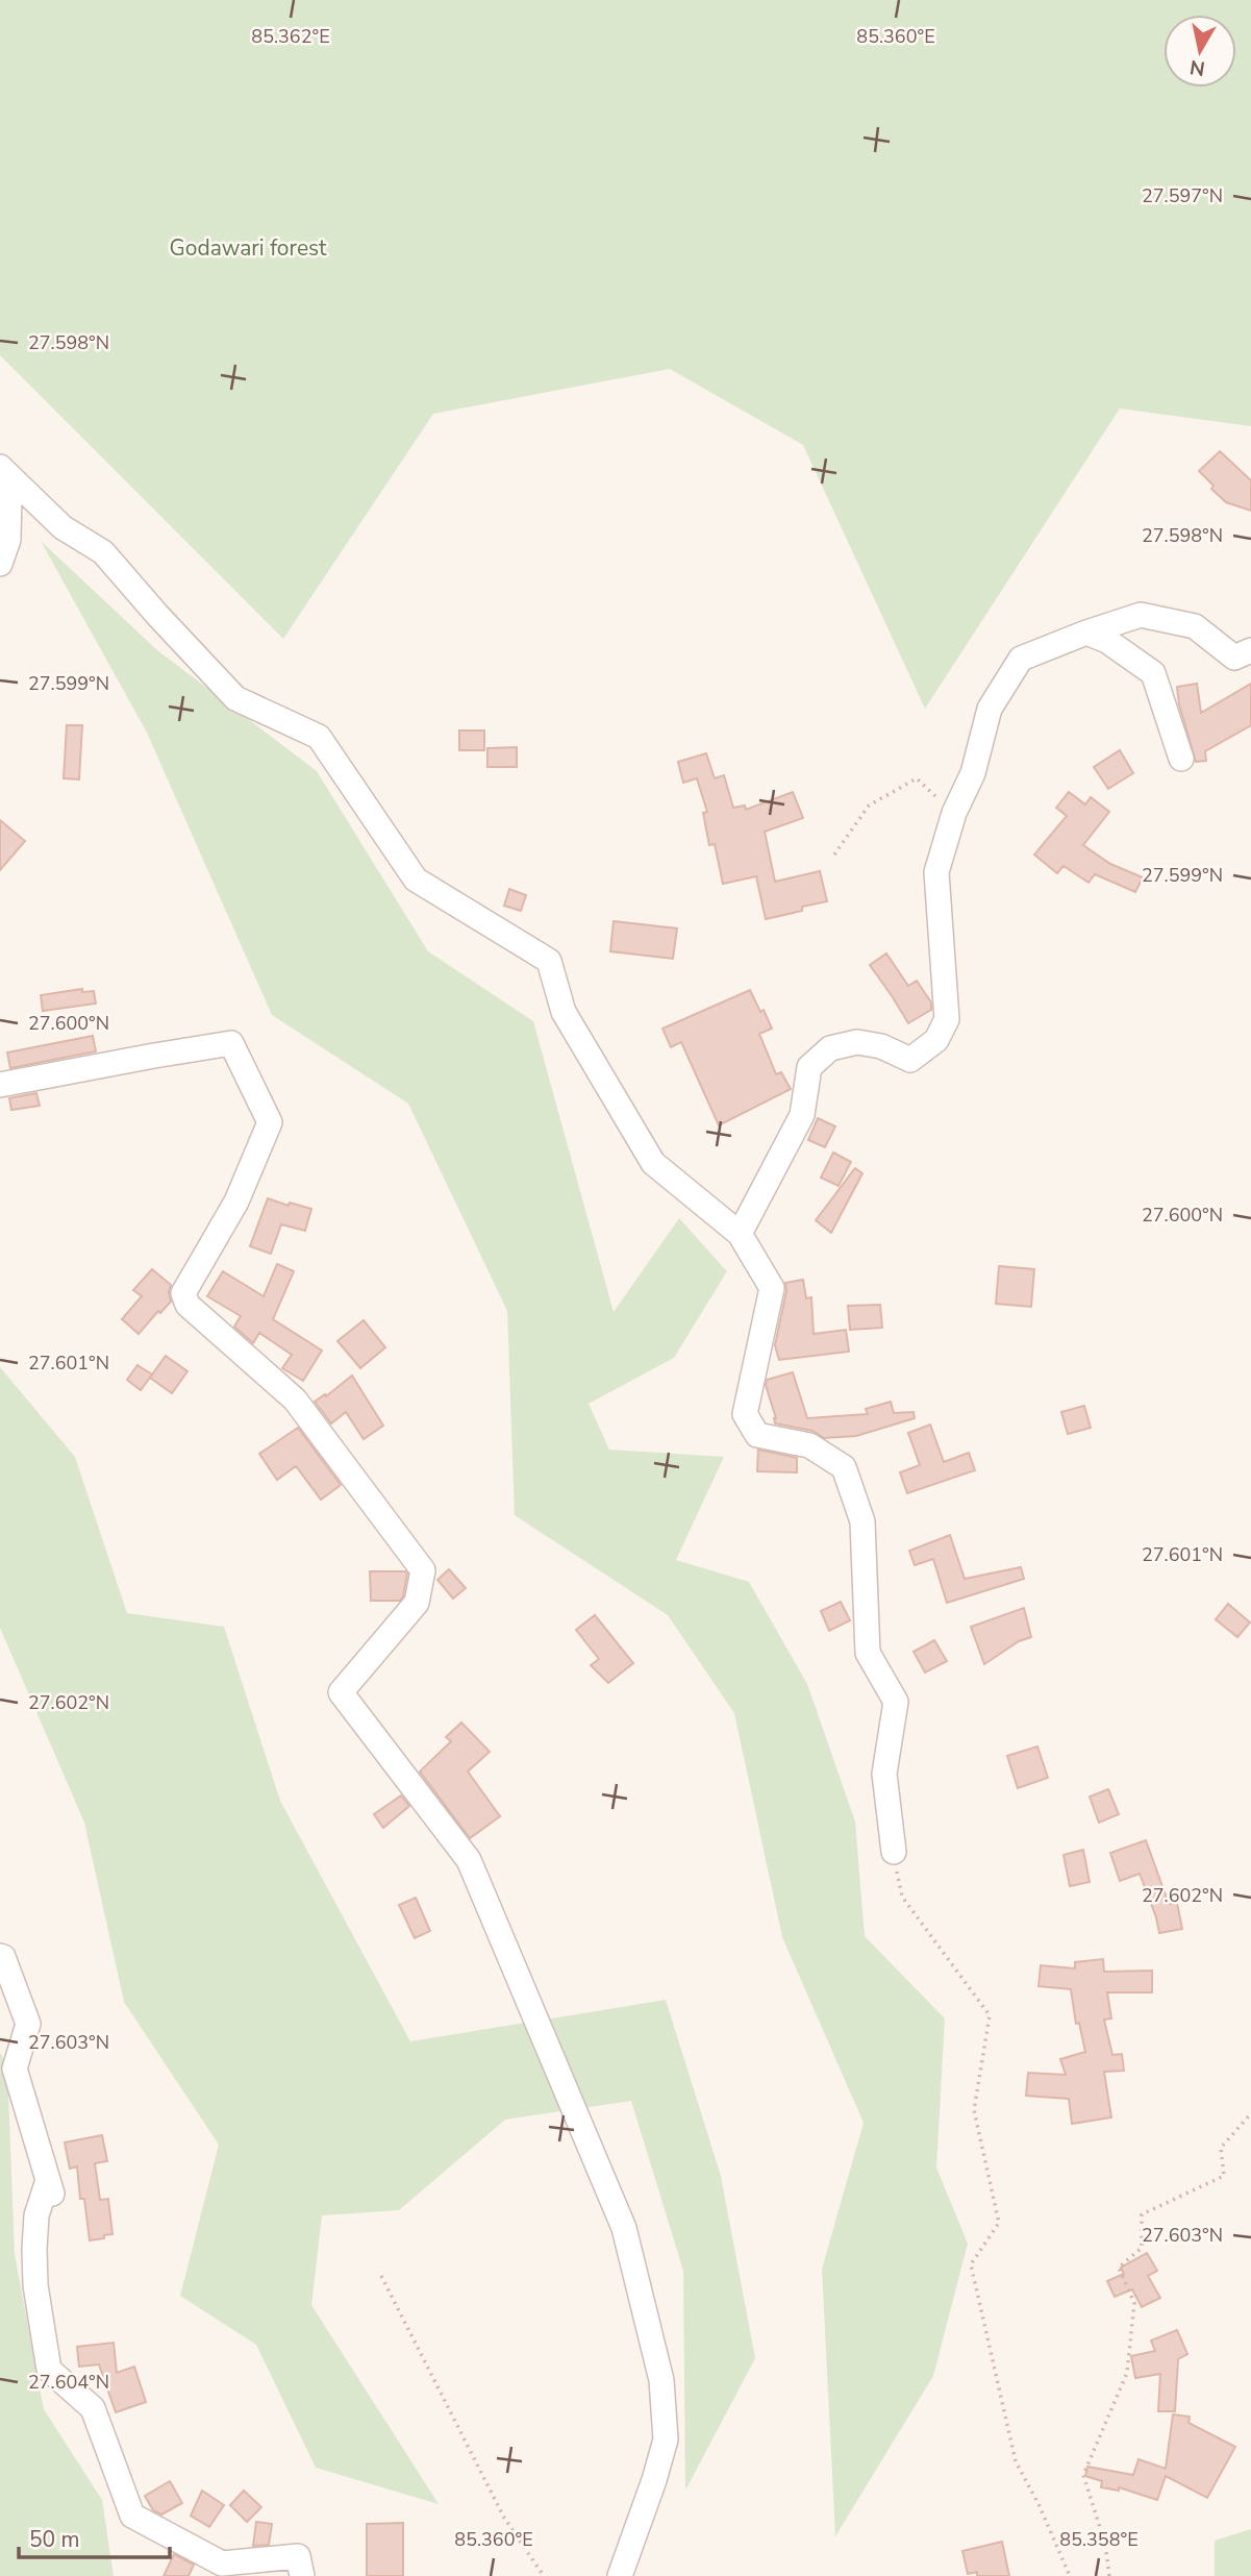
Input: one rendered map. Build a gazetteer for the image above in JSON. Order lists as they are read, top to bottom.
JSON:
{
  "parks": ["Godawari forest"],
  "scale_bar": "50 m",
  "north": "bottom",
  "coordinates": [
    "85.360°E",
    "85.362°E",
    "27.597°N",
    "27.598°N",
    "27.599°N",
    "27.600°N",
    "27.601°N",
    "27.602°N",
    "27.603°N",
    "27.604°N",
    "85.358°E"
  ]
}
